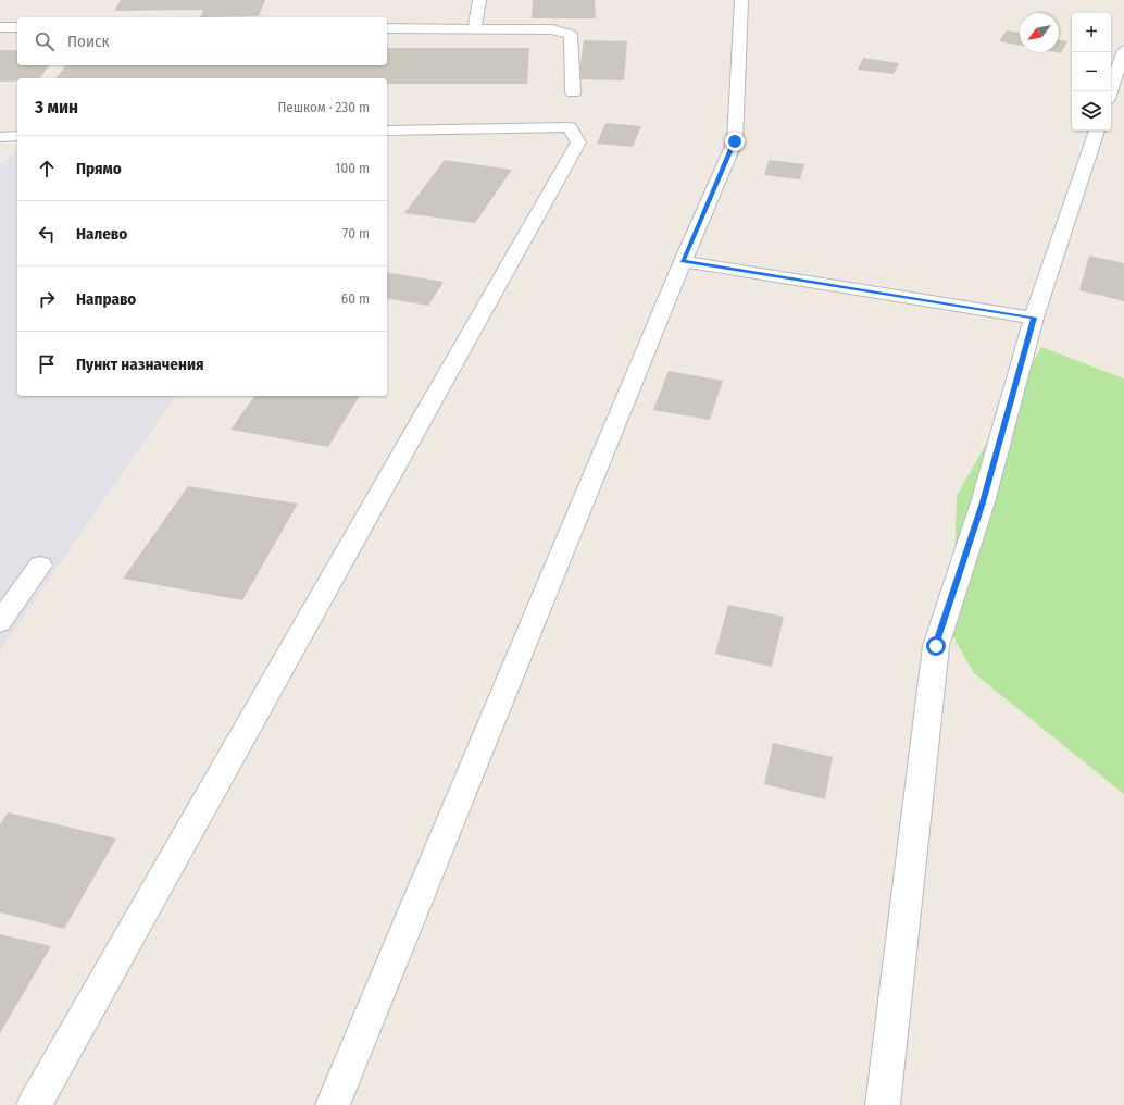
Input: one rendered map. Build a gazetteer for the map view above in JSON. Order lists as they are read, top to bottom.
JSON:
{
  "north": "bottom left",
  "page": {
    "map_buttons": ["+", "−"],
    "search": "Поиск",
    "heading": ["3 мин", "Пешком · 230 m"],
    "list": [
      ["Прямо", "100 m"],
      ["Налево", "70 m"],
      ["Направо", "60 m"],
      "Пункт назначения"
    ]
  }
}
